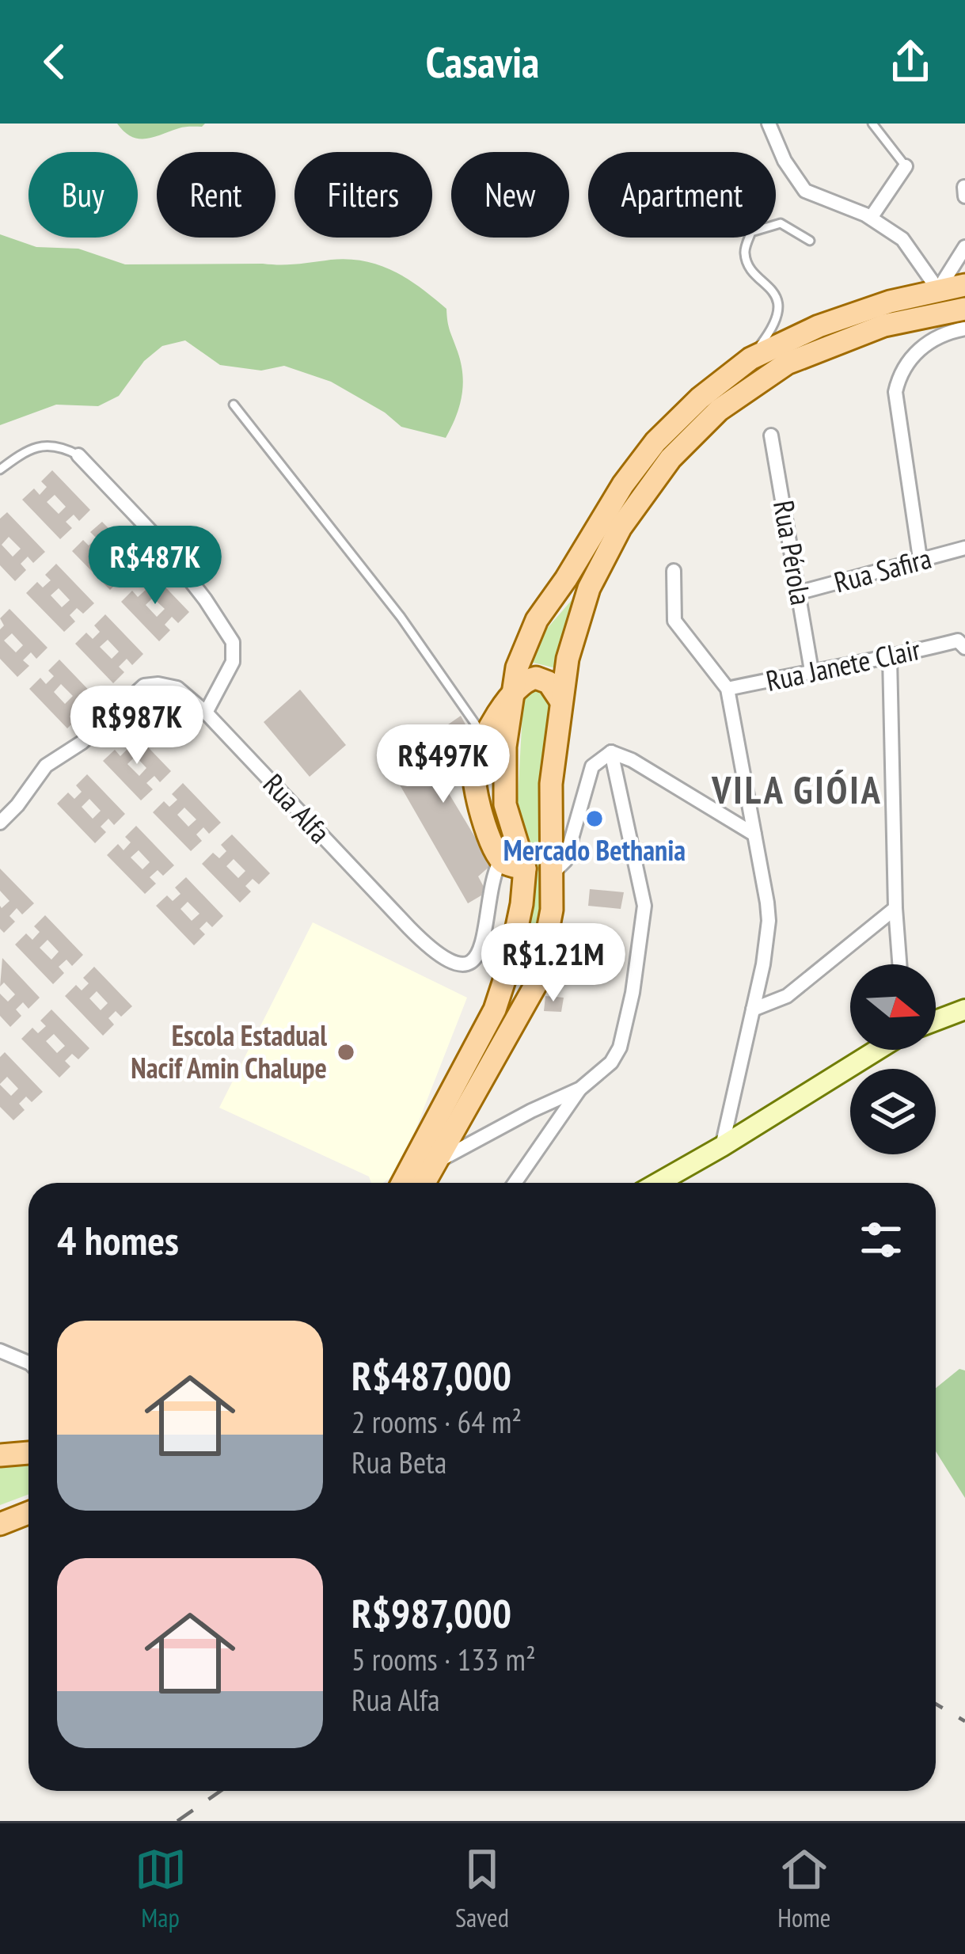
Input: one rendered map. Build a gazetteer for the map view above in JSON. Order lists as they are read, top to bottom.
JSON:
{
  "streets": {
    "street": [
      "Rua Pérola",
      "Rua Safira",
      "Rua Janete Clair",
      "Rua Alfa"
    ]
  },
  "crossings": [
    ["Rua Pérola", "Rua Safira"],
    ["Rua Pérola", "Rua Janete Clair"]
  ],
  "districts": ["VILA GIÓIA"],
  "places": ["Mercado Bethania", "Escola Estadual Nacif Amin Chalupe"],
  "north": "right",
  "page": {
    "header": "Casavia",
    "chip": [
      "Buy",
      "Rent",
      "Filters",
      "New",
      "Apartment"
    ],
    "price": [
      "R$487K",
      "R$987K",
      "R$497K",
      "R$1.21M"
    ],
    "heading": "4 homes",
    "list": [
      {
        "name": "R$487,000",
        "note": "2 rooms · 64 m² · Rua Beta"
      },
      {
        "name": "R$987,000",
        "note": "5 rooms · 133 m² · Rua Alfa"
      }
    ],
    "tabs": ["Map", "Saved", "Home"]
  }
}
